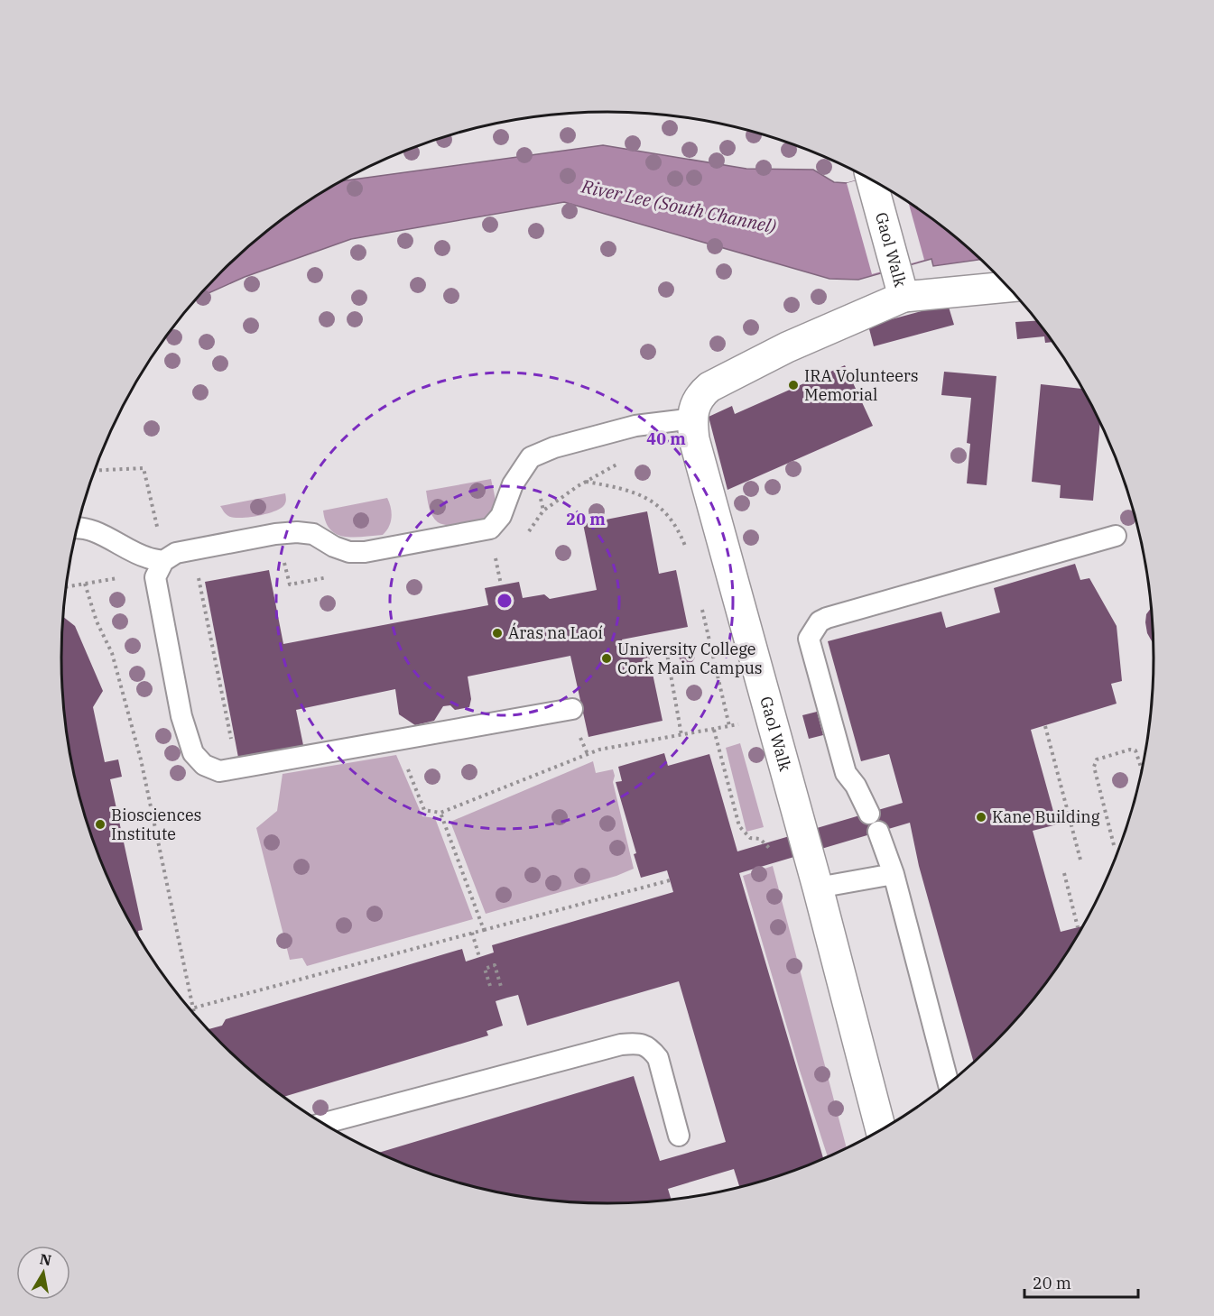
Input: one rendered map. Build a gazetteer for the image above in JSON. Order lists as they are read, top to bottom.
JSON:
{
  "streets": {
    "street": ["Gaol Walk"]
  },
  "water": ["River Lee (South Channel)"],
  "places": [
    "IRA Volunteers Memorial",
    "Áras na Laoí",
    "University College Cork Main Campus",
    "Kane Building",
    "Biosciences Institute"
  ],
  "scale_bar": "20 m",
  "north": "top",
  "rings": ["40 m", "20 m"]
}
